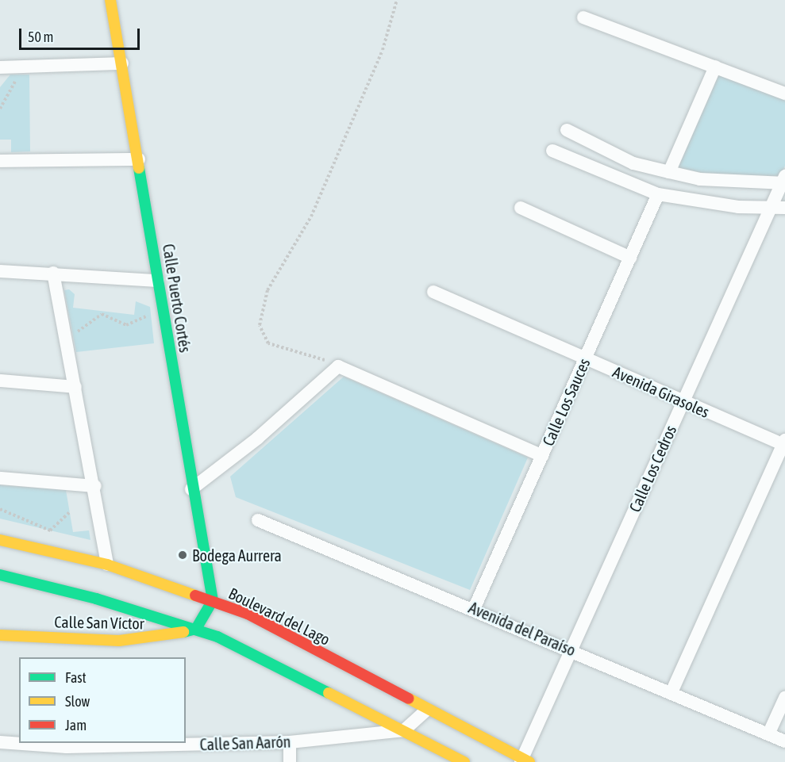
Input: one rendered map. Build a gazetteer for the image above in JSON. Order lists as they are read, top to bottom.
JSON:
{
  "streets": {
    "street": [
      "Calle Puerto Cortés",
      "Avenida Girasoles",
      "Calle Los Sauces",
      "Calle Los Cedros",
      "Boulevard del Lago",
      "Calle San Víctor",
      "Avenida del Paraíso",
      "Calle San Aarón"
    ]
  },
  "crossings": [
    ["Calle Puerto Cortés", "Boulevard del Lago"],
    ["Avenida Girasoles", "Calle Los Sauces"],
    ["Avenida Girasoles", "Calle Los Cedros"],
    ["Calle Los Sauces", "Avenida del Paraíso"],
    ["Calle Los Cedros", "Boulevard del Lago"],
    ["Calle Los Cedros", "Avenida del Paraíso"]
  ],
  "places": ["Bodega Aurrera"],
  "legend": ["Fast", "Slow", "Jam"],
  "scale_bar": "50 m"
}
